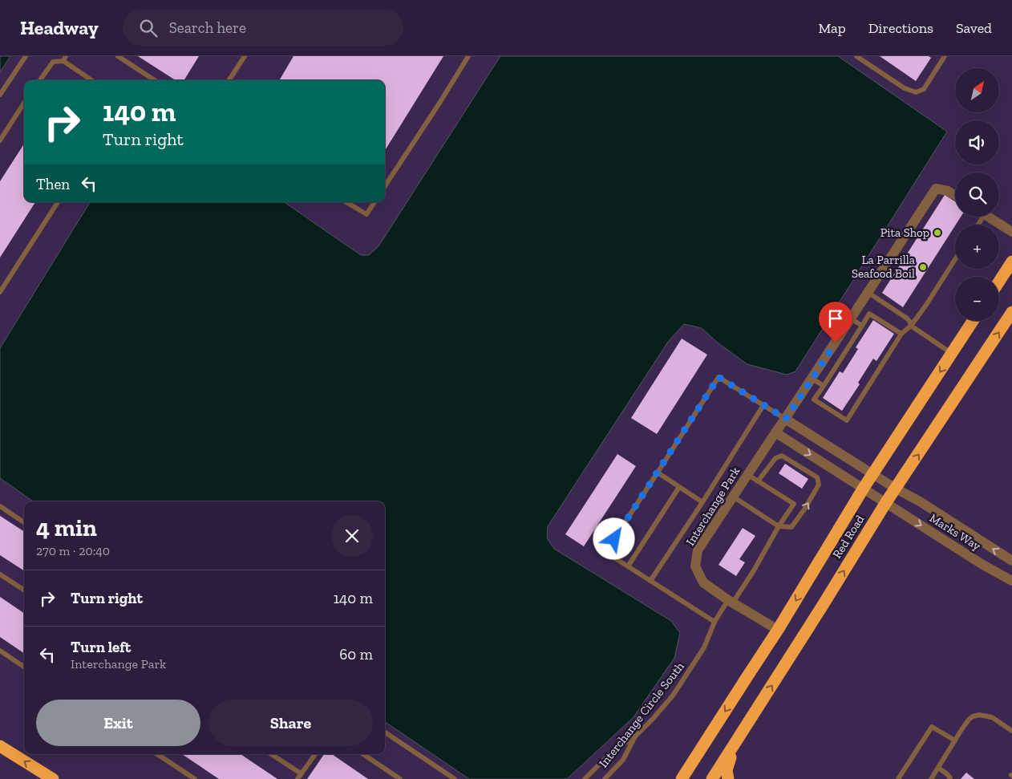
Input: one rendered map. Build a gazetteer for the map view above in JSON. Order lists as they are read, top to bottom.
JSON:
{
  "streets": {
    "highway": ["Red Road"],
    "street": ["Interchange Park", "Marks Way"],
    "lane": ["Interchange Circle South"]
  },
  "crossings": [
    ["Interchange Park", "Red Road"],
    ["Interchange Park", "Interchange Circle South"],
    ["Marks Way", "Red Road"]
  ],
  "places": ["Pita Shop", "La Parrilla Seafood Boil"],
  "north": "top right",
  "page": {
    "header": "Headway",
    "search": "Search here",
    "nav": ["Map", "Directions", "Saved"],
    "map_buttons": ["+", "−"],
    "turn": ["140 m", "Turn right"],
    "then": "Then",
    "heading": ["4 min", "270 m · 20:40"],
    "list": [
      {
        "name": "Turn right",
        "value": "140 m"
      },
      {
        "name": "Turn left",
        "note": "Interchange Park",
        "value": "60 m"
      }
    ],
    "buttons": ["Exit", "Share"]
  }
}
